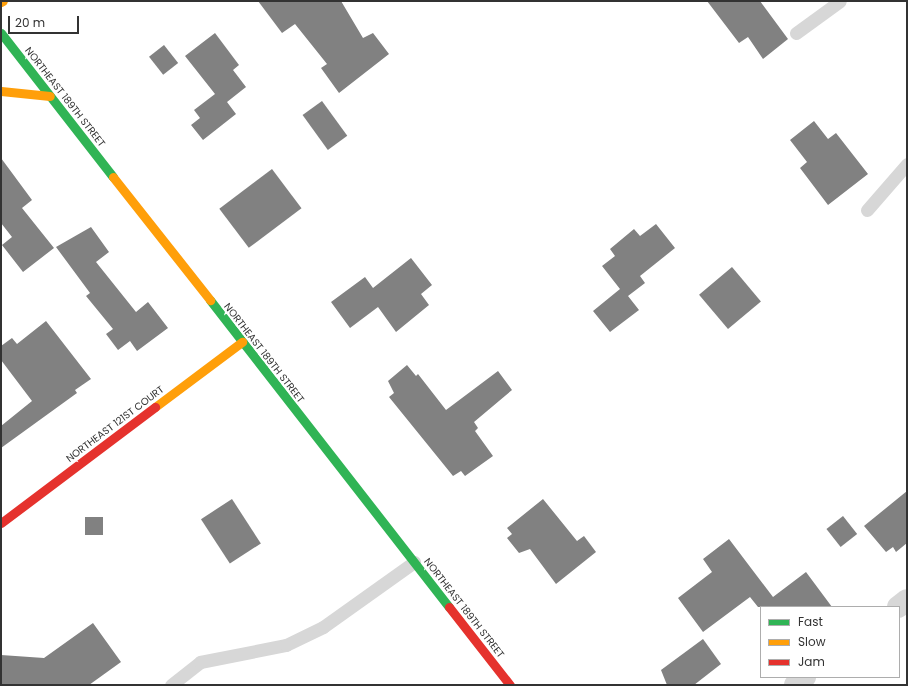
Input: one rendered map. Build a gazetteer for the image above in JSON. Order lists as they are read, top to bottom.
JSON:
{
  "streets": {
    "main road": ["NORTHEAST 189TH STREET", "NORTHEAST 121ST COURT"]
  },
  "crossings": [
    ["NORTHEAST 189TH STREET", "NORTHEAST 121ST COURT"]
  ],
  "legend": ["Fast", "Slow", "Jam"],
  "scale_bar": "20 m"
}
